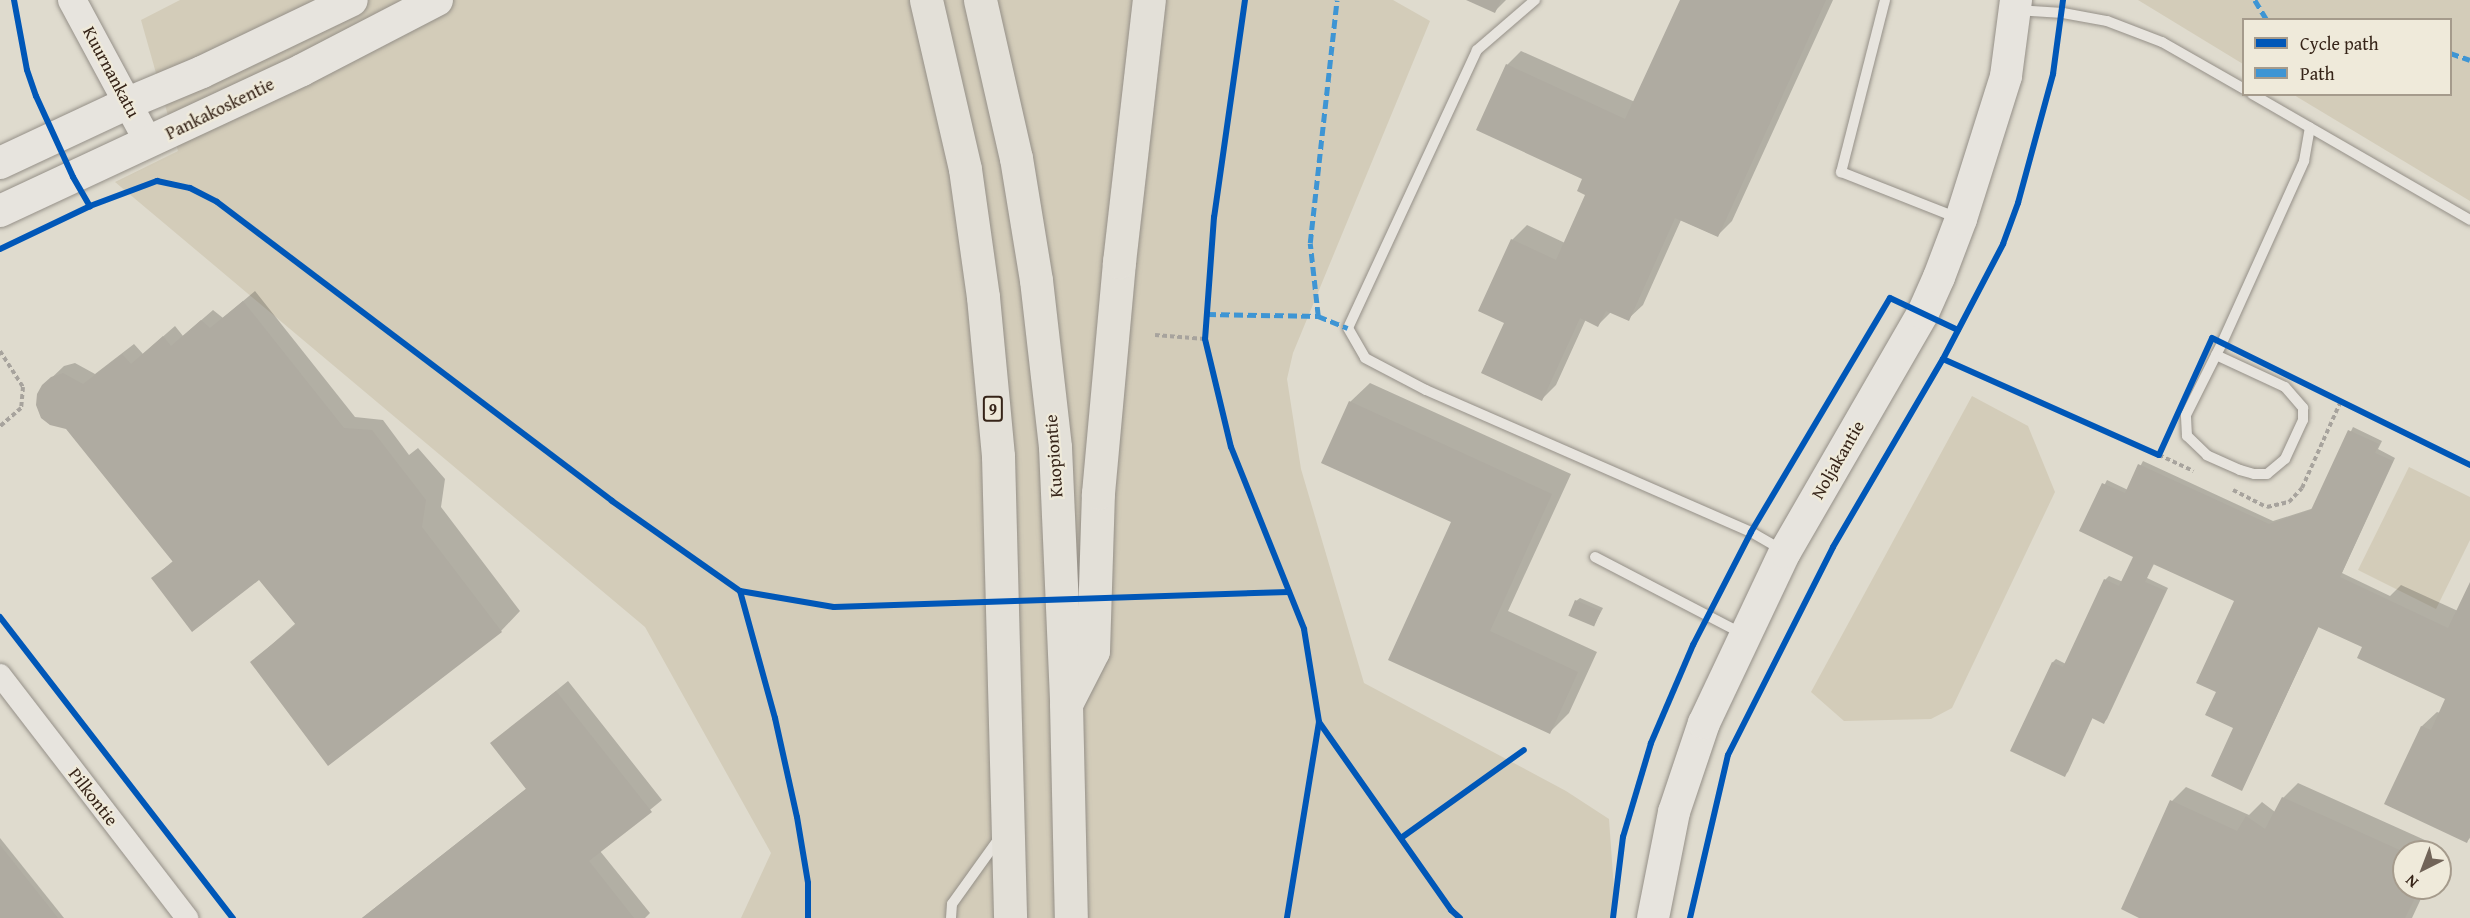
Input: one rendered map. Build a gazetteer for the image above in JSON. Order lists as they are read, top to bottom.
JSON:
{
  "streets": {
    "highway": ["9", "Kuopiontie"],
    "main road": ["Pankakoskentie", "Noljakantie"],
    "street": ["Kuurnankatu", "Pilkontie"]
  },
  "crossings": [
    ["Kuurnankatu", "Pankakoskentie"]
  ],
  "legend": ["Cycle path", "Path"],
  "north": "bottom left"
}
